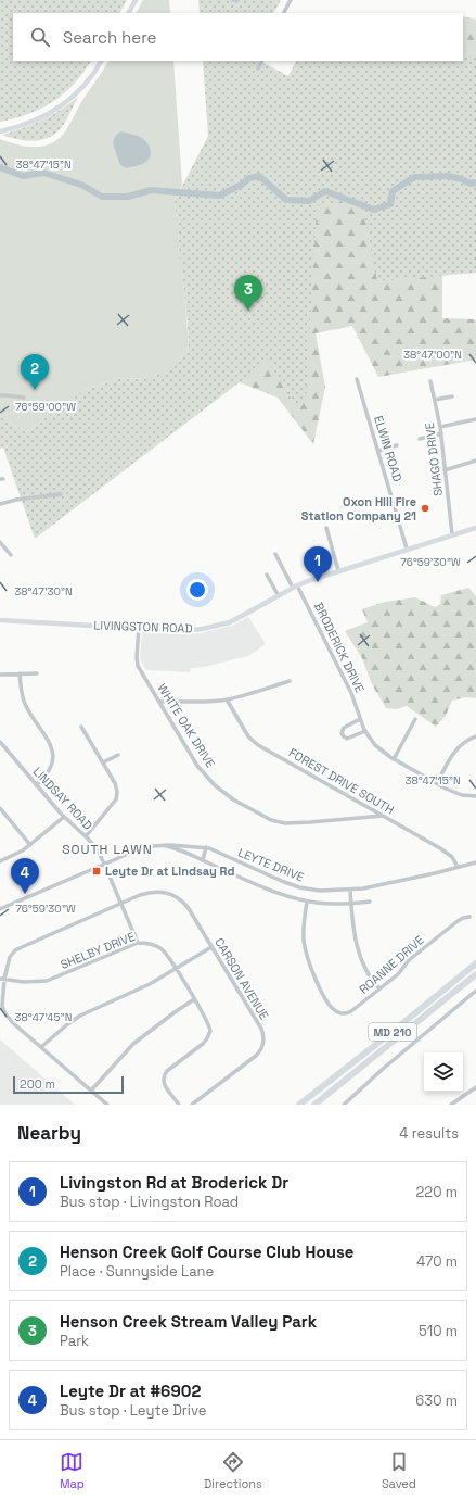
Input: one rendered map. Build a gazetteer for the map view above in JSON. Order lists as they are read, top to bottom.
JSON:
{
  "streets": {
    "highway": ["MD 210"],
    "main road": ["LIVINGSTON ROAD"],
    "street": [
      "ELWIN ROAD",
      "SHAGO DRIVE",
      "BRODERICK DRIVE",
      "WHITE OAK DRIVE",
      "FOREST DRIVE SOUTH",
      "LINDSAY ROAD",
      "LEYTE DRIVE",
      "SHELBY DRIVE",
      "ROANNE DRIVE",
      "CARSON AVENUE"
    ]
  },
  "crossings": [
    ["ELWIN ROAD", "LIVINGSTON ROAD"],
    ["SHAGO DRIVE", "LIVINGSTON ROAD"],
    ["LIVINGSTON ROAD", "BRODERICK DRIVE"],
    ["LIVINGSTON ROAD", "WHITE OAK DRIVE"],
    ["WHITE OAK DRIVE", "FOREST DRIVE SOUTH"],
    ["FOREST DRIVE SOUTH", "LEYTE DRIVE"],
    ["LINDSAY ROAD", "LEYTE DRIVE"],
    ["LINDSAY ROAD", "SHELBY DRIVE"],
    ["LINDSAY ROAD", "CARSON AVENUE"],
    ["LEYTE DRIVE", "ROANNE DRIVE"],
    ["SHELBY DRIVE", "CARSON AVENUE"]
  ],
  "districts": ["SOUTH LAWN"],
  "places": {
    "other": ["Oxon Hill Fire Station Company 21"],
    "transit": ["Leyte Dr at Lindsay Rd"]
  },
  "scale_bar": "200 m",
  "page": {
    "search": "Search here",
    "pins": [
      "3",
      "2",
      "1",
      "4"
    ],
    "scale": "200 m",
    "heading": ["Nearby", "4 results"],
    "list": [
      {
        "mark": "1",
        "name": "Livingston Rd at Broderick Dr",
        "note": "Bus stop · Livingston Road",
        "value": "220 m"
      },
      {
        "mark": "2",
        "name": "Henson Creek Golf Course Club House",
        "note": "Place · Sunnyside Lane",
        "value": "470 m"
      },
      {
        "mark": "3",
        "name": "Henson Creek Stream Valley Park",
        "note": "Park",
        "value": "510 m"
      },
      {
        "mark": "4",
        "name": "Leyte Dr at #6902",
        "note": "Bus stop · Leyte Drive",
        "value": "630 m"
      }
    ],
    "nav": ["Map", "Directions", "Saved"]
  },
  "coordinates": [
    "38°47'15\"N",
    "38°47'00\"N",
    "76°59'00\"W",
    "76°59'30\"W",
    "38°47'30\"N",
    "38°47'45\"N"
  ]
}
